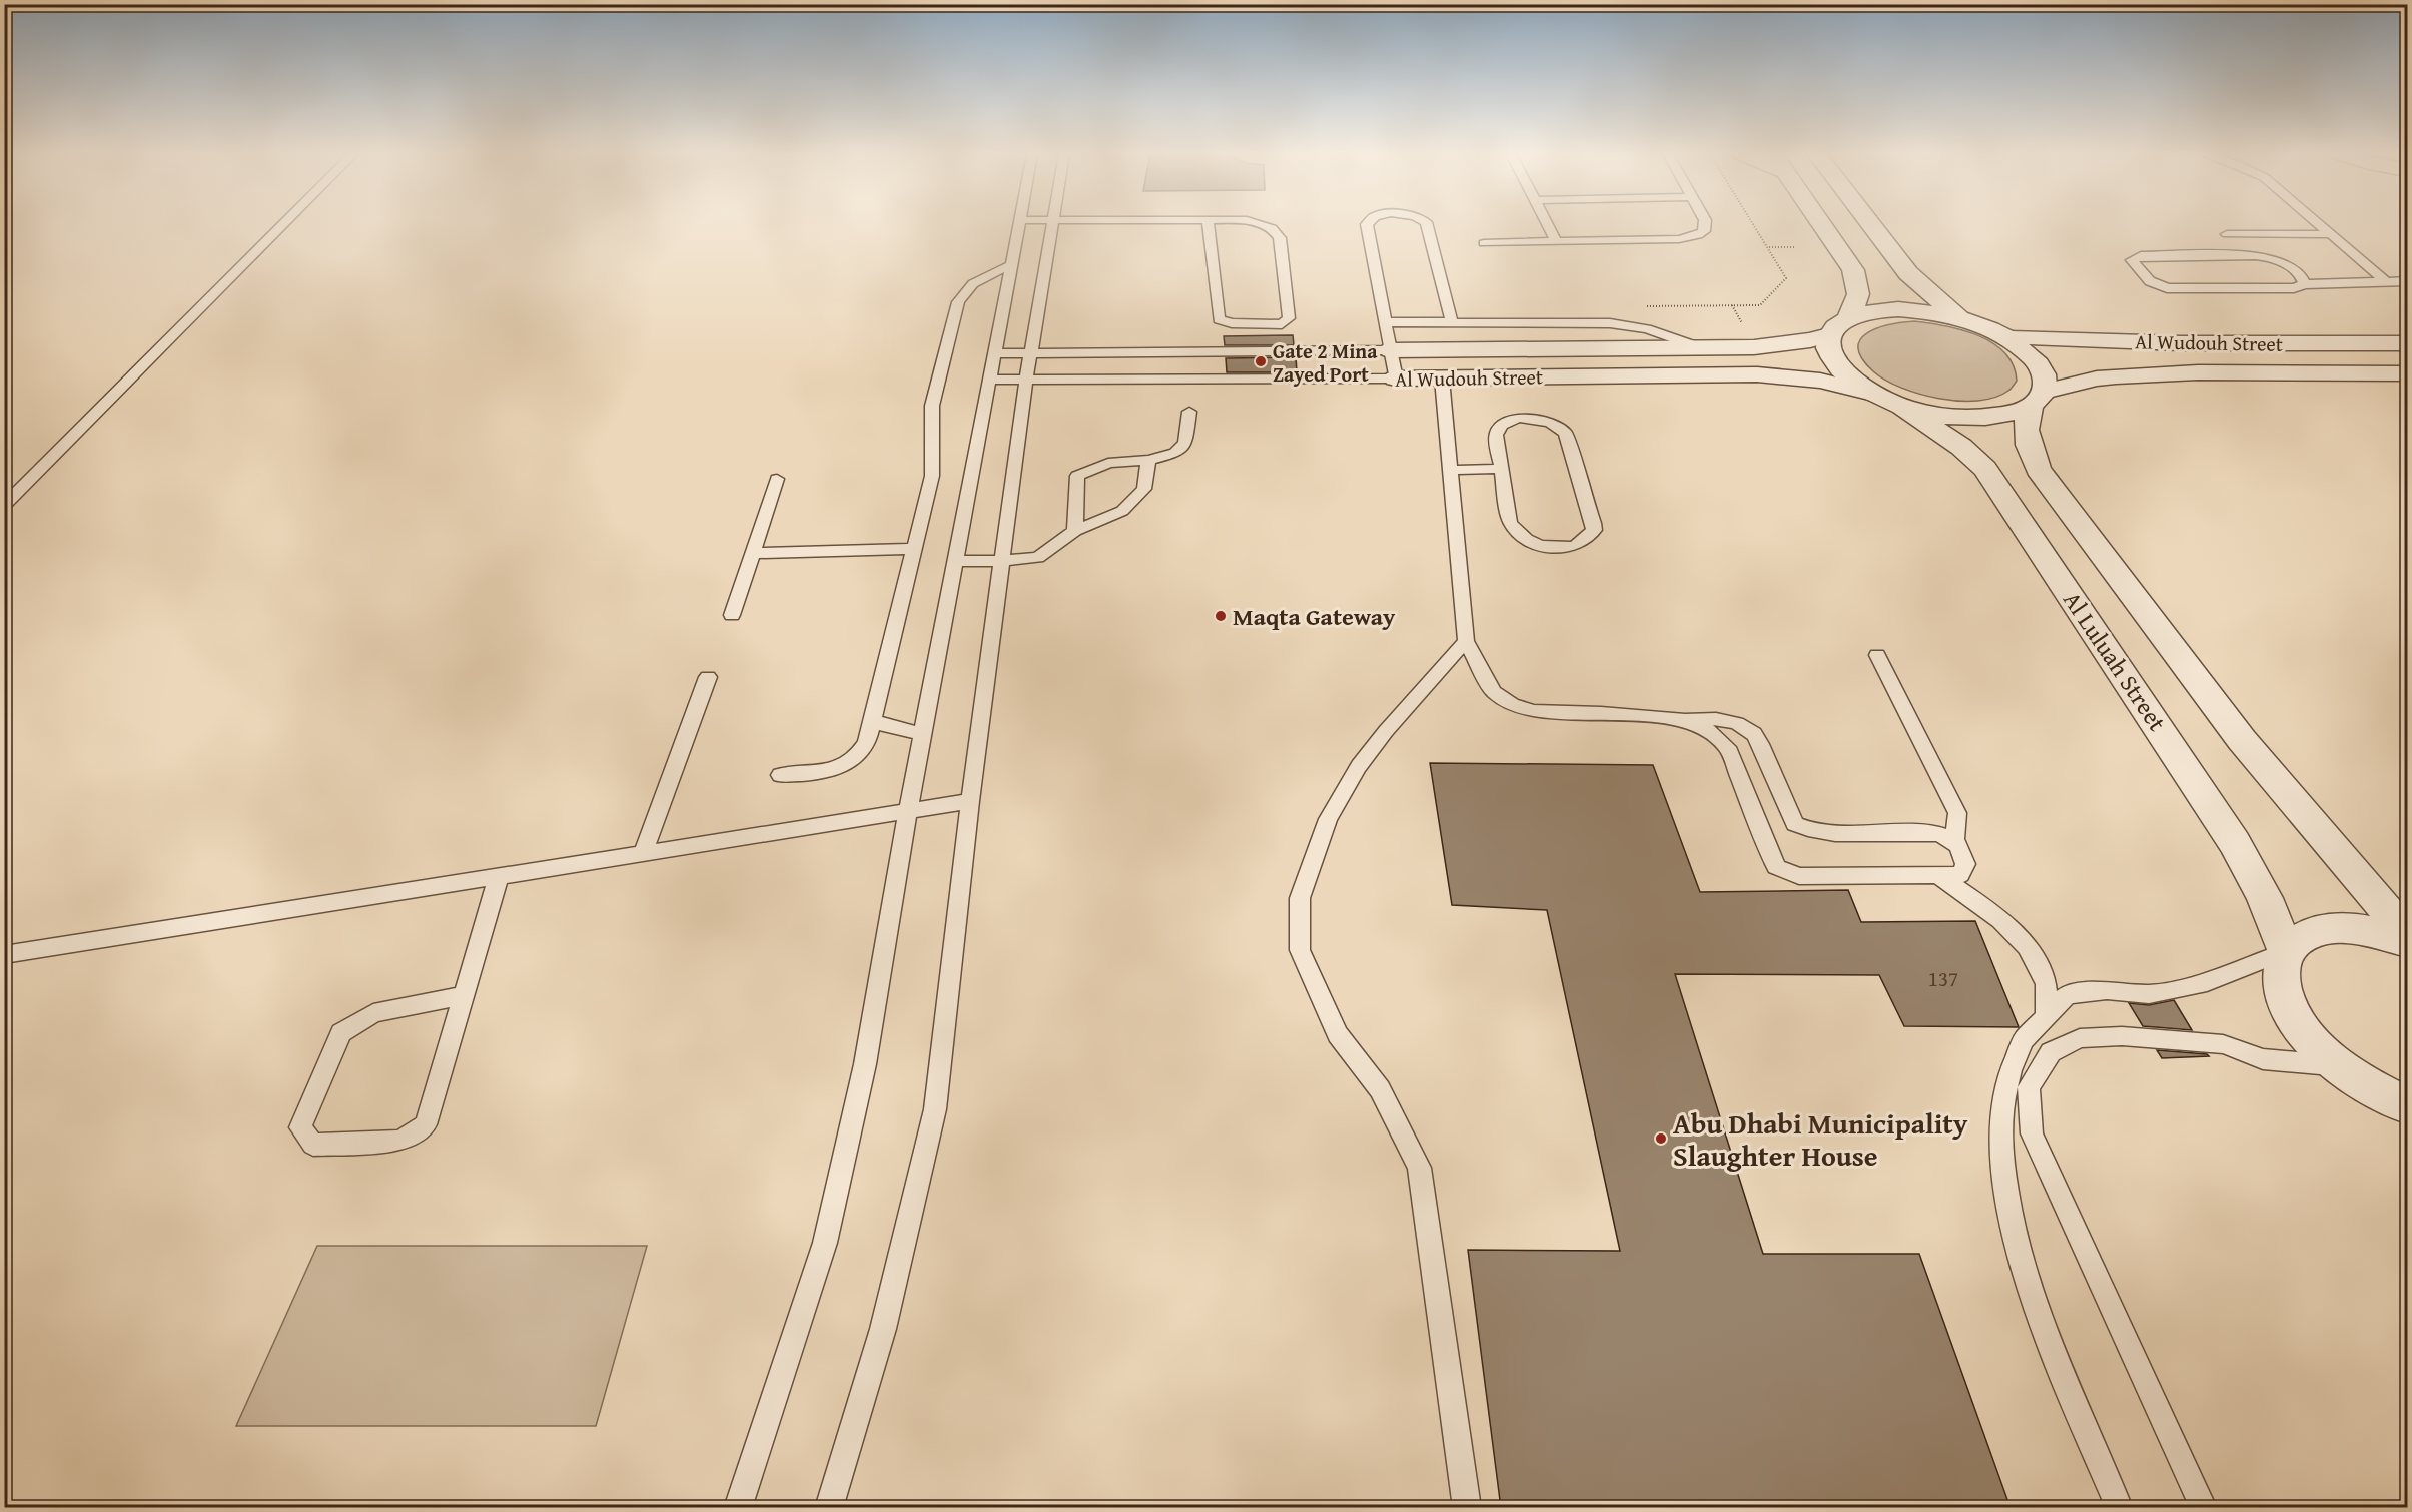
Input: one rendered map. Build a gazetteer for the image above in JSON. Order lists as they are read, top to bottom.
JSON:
{
  "streets": {
    "street": ["Al Wudouh Street", "Al Luluah Street"]
  },
  "crossings": [
    ["Al Wudouh Street", "Al Luluah Street"]
  ],
  "places": ["Gate 2 Mina Zayed Port", "Maqta Gateway", "Abu Dhabi Municipality Slaughter House"],
  "house_numbers": ["137"]
}
